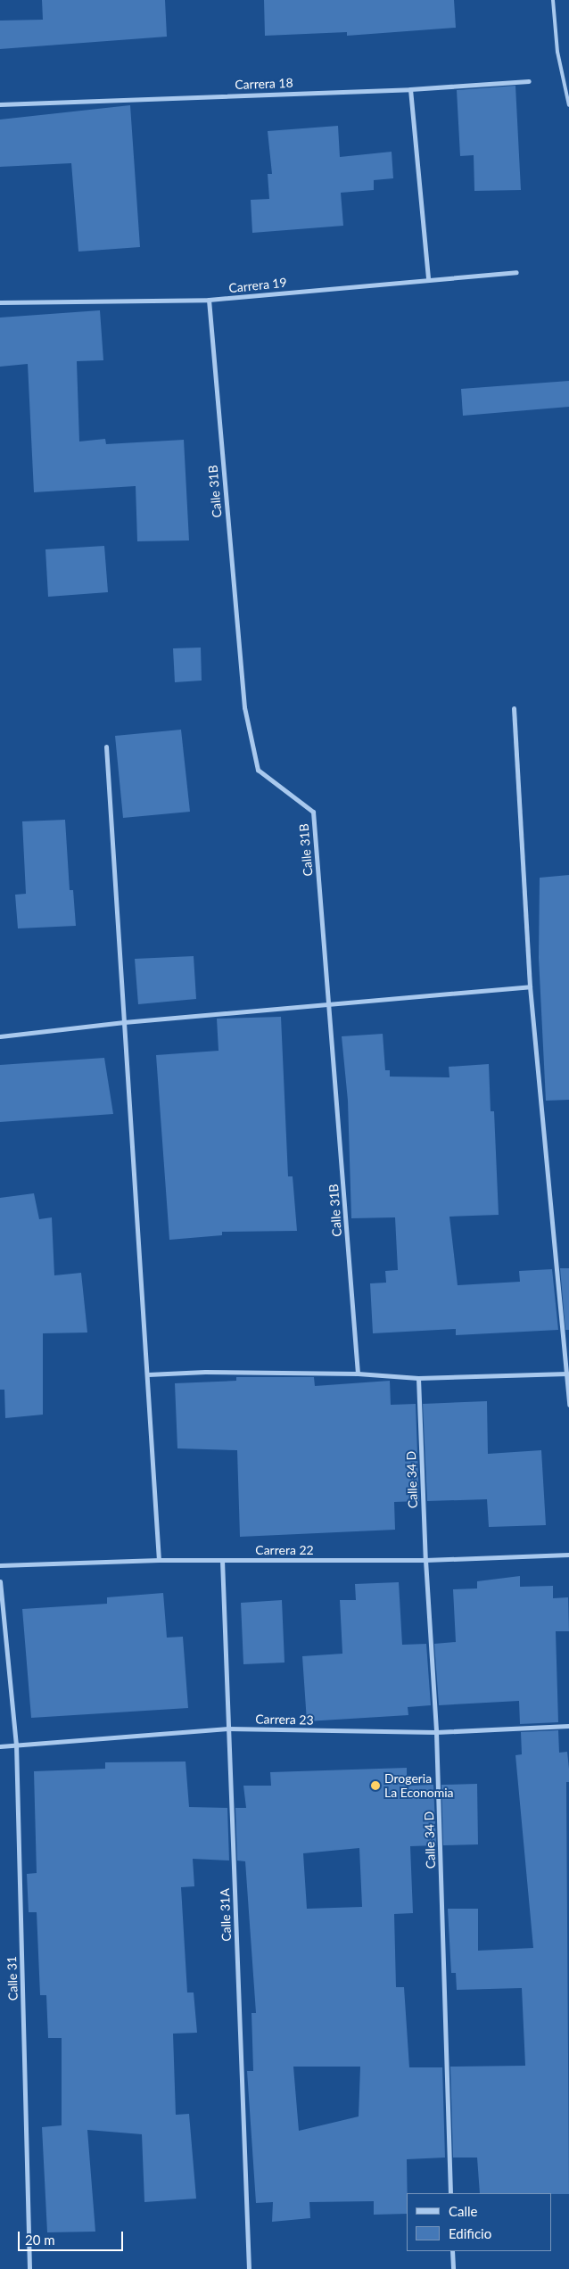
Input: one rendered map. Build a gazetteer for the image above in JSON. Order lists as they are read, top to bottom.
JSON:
{
  "streets": {
    "street": [
      "Carrera 18",
      "Carrera 19",
      "Calle 31B",
      "Calle 34 D",
      "Carrera 22",
      "Carrera 23",
      "Calle 31A",
      "Calle 31"
    ]
  },
  "crossings": [
    ["Carrera 19", "Calle 31B"],
    ["Calle 34 D", "Carrera 22"],
    ["Calle 34 D", "Carrera 23"],
    ["Carrera 22", "Calle 31A"],
    ["Carrera 23", "Calle 31A"],
    ["Carrera 23", "Calle 31"]
  ],
  "places": ["Drogeria La Economia"],
  "legend": ["Calle", "Edificio"],
  "scale_bar": "20 m"
}
